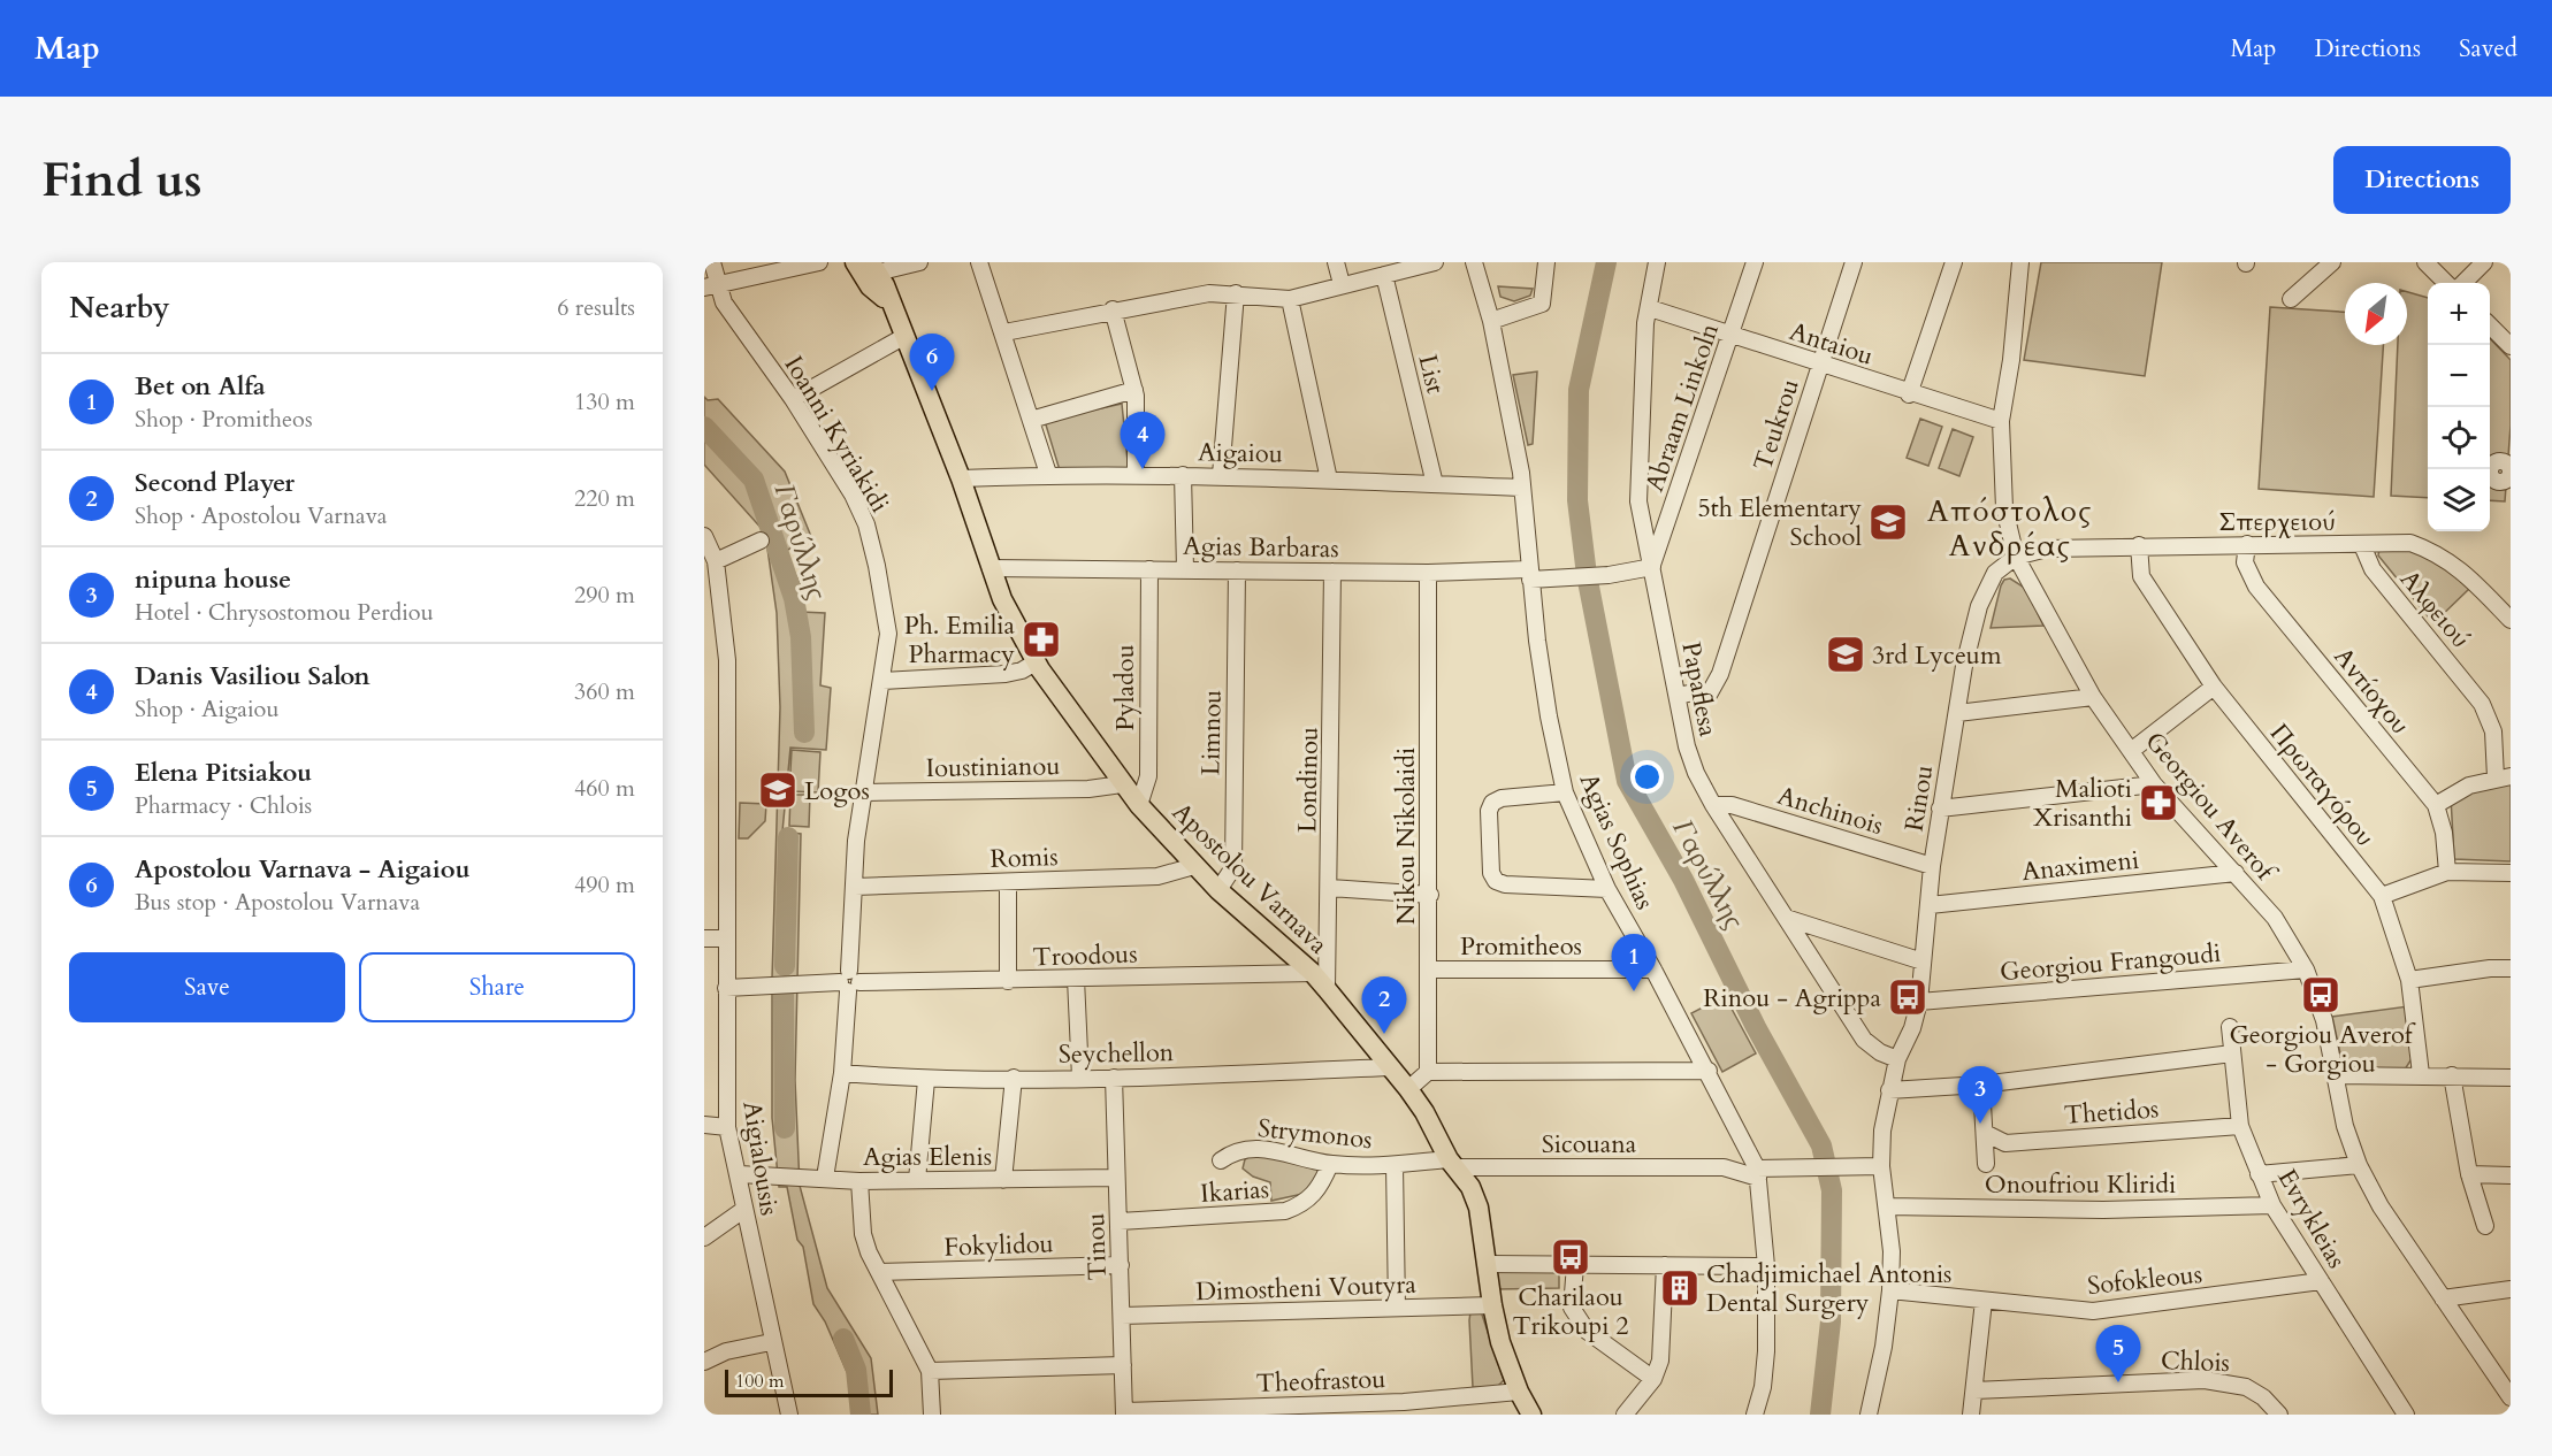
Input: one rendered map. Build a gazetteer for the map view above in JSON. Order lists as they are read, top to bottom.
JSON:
{
  "streets": {
    "main road": ["Apostolou Varnava"],
    "street": [
      "Antaiou",
      "List",
      "Abraam Linkoln",
      "Teukrou",
      "Ioanni Kyriakidi",
      "Aigaiou",
      "Σπερχειού",
      "Agias Barbaras",
      "Αλφειού",
      "Pyladou",
      "Papaflesa",
      "Αντίοχου",
      "Limnou",
      "Ioustinianou",
      "Londinou",
      "Πρωταγόρου",
      "Rinou",
      "Georgiou Averof",
      "Anchinois",
      "Nikou Nikolaidi",
      "Agias Sophias",
      "Romis",
      "Anaximeni",
      "Promitheos",
      "Troodous",
      "Georgiou Frangoudi",
      "Seychellon",
      "Thetidos",
      "Strymonos",
      "Sicouana",
      "Agias Elenis",
      "Aigialousis",
      "Onoufriou Kliridi",
      "Ikarias",
      "Evrykleias",
      "Fokylidou",
      "Tinou",
      "Sofokleous",
      "Dimostheni Voutyra",
      "Chlois",
      "Theofrastou"
    ]
  },
  "crossings": [
    ["Antaiou", "Abraam Linkoln"],
    ["Antaiou", "Teukrou"],
    ["Antaiou", "Papaflesa"],
    ["Antaiou", "Georgiou Averof"],
    ["List", "Aigaiou"],
    ["Abraam Linkoln", "Agias Barbaras"],
    ["Abraam Linkoln", "Papaflesa"],
    ["Teukrou", "Papaflesa"],
    ["Ioanni Kyriakidi", "Ioustinianou"],
    ["Ioanni Kyriakidi", "Romis"],
    ["Ioanni Kyriakidi", "Troodous"],
    ["Ioanni Kyriakidi", "Seychellon"],
    ["Ioanni Kyriakidi", "Agias Elenis"],
    ["Aigaiou", "Agias Sophias"],
    ["Aigaiou", "Apostolou Varnava"],
    ["Σπερχειού", "Αλφειού"],
    ["Σπερχειού", "Αντίοχου"],
    ["Σπερχειού", "Πρωταγόρου"],
    ["Σπερχειού", "Rinou"],
    ["Σπερχειού", "Georgiou Averof"],
    ["Agias Barbaras", "Pyladou"],
    ["Agias Barbaras", "Papaflesa"],
    ["Agias Barbaras", "Limnou"],
    ["Agias Barbaras", "Londinou"],
    ["Agias Barbaras", "Nikou Nikolaidi"],
    ["Agias Barbaras", "Agias Sophias"],
    ["Agias Barbaras", "Apostolou Varnava"],
    ["Pyladou", "Apostolou Varnava"],
    ["Papaflesa", "Rinou"],
    ["Papaflesa", "Anchinois"],
    ["Limnou", "Apostolou Varnava"],
    ["Ioustinianou", "Apostolou Varnava"],
    ["Londinou", "Apostolou Varnava"],
    ["Rinou", "Georgiou Averof"],
    ["Rinou", "Anchinois"],
    ["Rinou", "Anaximeni"],
    ["Rinou", "Georgiou Frangoudi"],
    ["Rinou", "Sicouana"],
    ["Rinou", "Onoufriou Kliridi"],
    ["Rinou", "Sofokleous"],
    ["Georgiou Averof", "Anaximeni"],
    ["Georgiou Averof", "Georgiou Frangoudi"],
    ["Nikou Nikolaidi", "Promitheos"],
    ["Agias Sophias", "Promitheos"],
    ["Agias Sophias", "Sicouana"],
    ["Romis", "Apostolou Varnava"],
    ["Apostolou Varnava", "Troodous"],
    ["Apostolou Varnava", "Seychellon"],
    ["Apostolou Varnava", "Strymonos"],
    ["Apostolou Varnava", "Sicouana"],
    ["Apostolou Varnava", "Dimostheni Voutyra"],
    ["Apostolou Varnava", "Theofrastou"],
    ["Troodous", "Aigialousis"],
    ["Seychellon", "Tinou"],
    ["Thetidos", "Evrykleias"],
    ["Strymonos", "Sicouana"],
    ["Strymonos", "Ikarias"],
    ["Agias Elenis", "Aigialousis"],
    ["Agias Elenis", "Tinou"],
    ["Onoufriou Kliridi", "Evrykleias"],
    ["Ikarias", "Tinou"],
    ["Evrykleias", "Sofokleous"],
    ["Fokylidou", "Tinou"],
    ["Tinou", "Dimostheni Voutyra"],
    ["Tinou", "Theofrastou"]
  ],
  "districts": ["Απόστολος Ανδρέας"],
  "water": ["Γαρύλλης"],
  "places": {
    "school or university": ["5th Elementary School", "3rd Lyceum", "Logos"],
    "pharmacy": ["Ph. Emilia Pharmacy", "Malioti Xrisanthi"],
    "bus stop": ["Georgiou Averof - Gorgiou", "Rinou - Agrippa", "Charilaou Trikoupi 2"],
    "building": ["Chadjimichael Antonis Dental Surgery"]
  },
  "scale_bar": "100 m",
  "north": "bottom left",
  "page": {
    "header": "Map",
    "nav": ["Map", "Directions", "Saved"],
    "buttons": [
      "Directions",
      ["Save", "Share"]
    ],
    "title": "Find us",
    "heading": ["Nearby", "6 results"],
    "map_buttons": ["+", "−"],
    "pins": [
      "6",
      "4",
      "1",
      "2",
      "3",
      "5"
    ],
    "list": [
      {
        "mark": "1",
        "name": "Bet on Alfa",
        "note": "Shop · Promitheos",
        "value": "130 m"
      },
      {
        "mark": "2",
        "name": "Second Player",
        "note": "Shop · Apostolou Varnava",
        "value": "220 m"
      },
      {
        "mark": "3",
        "name": "nipuna house",
        "note": "Hotel · Chrysostomou Perdiou",
        "value": "290 m"
      },
      {
        "mark": "4",
        "name": "Danis Vasiliou Salon",
        "note": "Shop · Aigaiou",
        "value": "360 m"
      },
      {
        "mark": "5",
        "name": "Elena Pitsiakou",
        "note": "Pharmacy · Chlois",
        "value": "460 m"
      },
      {
        "mark": "6",
        "name": "Apostolou Varnava - Aigaiou",
        "note": "Bus stop · Apostolou Varnava",
        "value": "490 m"
      }
    ],
    "scale": "100 m"
  }
}
